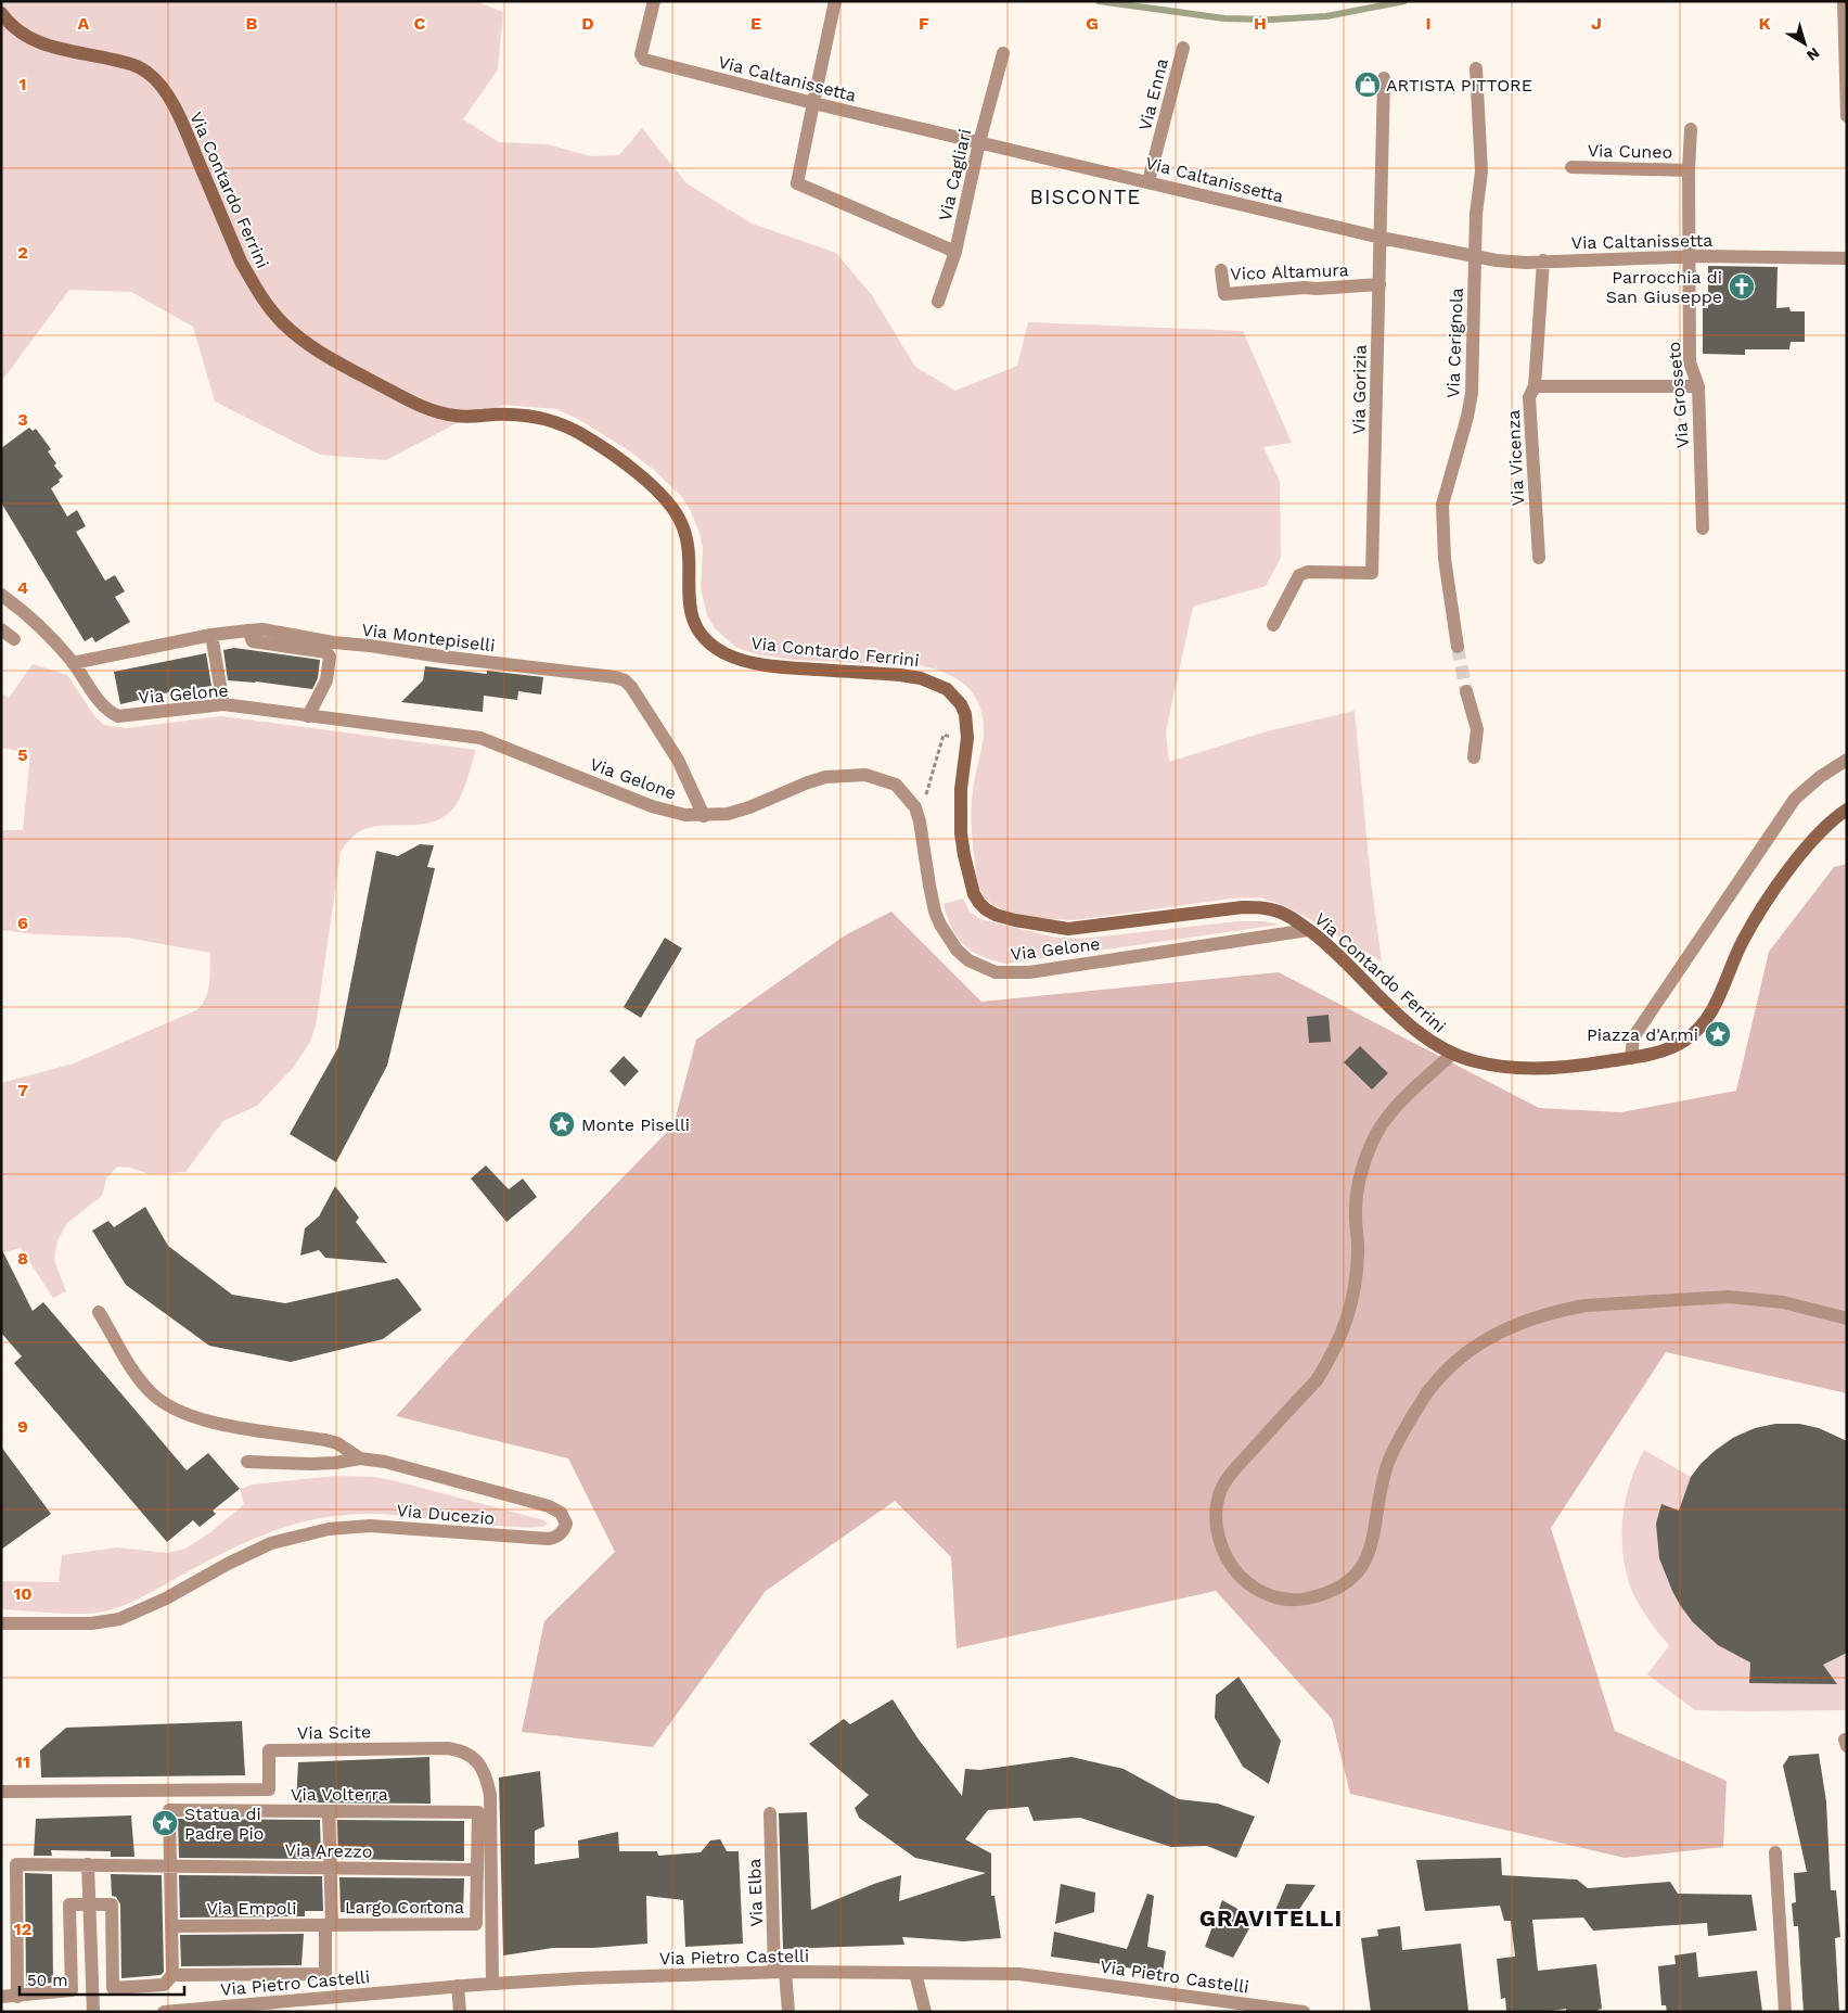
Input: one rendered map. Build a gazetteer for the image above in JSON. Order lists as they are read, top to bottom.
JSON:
{
  "streets": {
    "main road": ["Via Contardo Ferrini"],
    "street": [
      "Via Caltanissetta",
      "Via Enna",
      "Via Cuneo",
      "Via Cagliari",
      "Vico Altamura",
      "Via Cerignola",
      "Via Gorizia",
      "Via Grosseto",
      "Via Vicenza",
      "Via Montepiselli",
      "Via Gelone",
      "Via Ducezio",
      "Via Scite",
      "Via Volterra",
      "Via Arezzo",
      "Via Elba",
      "Largo Cortona",
      "Via Empoli",
      "Via Pietro Castelli"
    ]
  },
  "crossings": [
    ["Via Caltanissetta", "Via Enna"],
    ["Via Caltanissetta", "Via Cagliari"],
    ["Via Caltanissetta", "Via Cerignola"],
    ["Via Caltanissetta", "Via Gorizia"],
    ["Via Caltanissetta", "Via Grosseto"],
    ["Via Caltanissetta", "Via Vicenza"],
    ["Via Cuneo", "Via Grosseto"],
    ["Via Contardo Ferrini", "Via Gelone"],
    ["Vico Altamura", "Via Gorizia"],
    ["Via Montepiselli", "Via Gelone"],
    ["Via Scite", "Via Pietro Castelli"],
    ["Via Volterra", "Via Arezzo"],
    ["Via Volterra", "Largo Cortona"],
    ["Via Arezzo", "Largo Cortona"],
    ["Via Elba", "Via Pietro Castelli"],
    ["Largo Cortona", "Via Empoli"]
  ],
  "districts": ["BISCONTE", "GRAVITELLI"],
  "places": {
    "shop": ["ARTISTA PITTORE"],
    "church": ["Parrocchia di San Giuseppe"],
    "place": ["Piazza d'Armi", "Monte Piselli", "Statua di Padre Pio"]
  },
  "scale_bar": "50 m",
  "north": "bottom right",
  "grid": {
    "columns": [
      "A",
      "B",
      "C",
      "D",
      "E",
      "F",
      "G",
      "H",
      "I",
      "J",
      "K"
    ],
    "rows": [
      "1",
      "2",
      "3",
      "4",
      "5",
      "6",
      "7",
      "8",
      "9",
      "10",
      "11",
      "12"
    ]
  }
}
